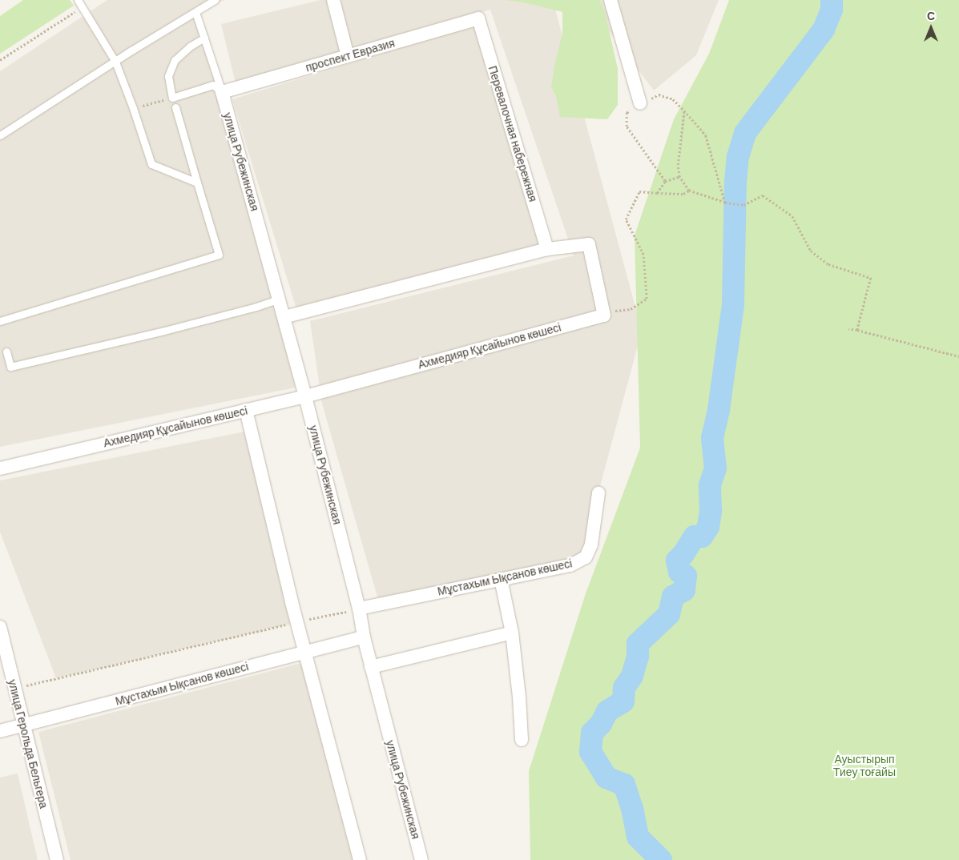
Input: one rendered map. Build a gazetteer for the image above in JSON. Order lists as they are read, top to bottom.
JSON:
{
  "streets": {
    "street": [
      "проспект Евразия",
      "Перевалочная набережная",
      "улица Рубежинская",
      "Ахмедияр Құсайынов көшесі",
      "Мұстахым Ықсанов көшесі",
      "улица Герольда Бельгера"
    ]
  },
  "crossings": [
    ["проспект Евразия", "Перевалочная набережная"],
    ["проспект Евразия", "улица Рубежинская"],
    ["улица Рубежинская", "Ахмедияр Құсайынов көшесі"],
    ["улица Рубежинская", "Мұстахым Ықсанов көшесі"],
    ["Мұстахым Ықсанов көшесі", "улица Герольда Бельгера"]
  ],
  "parks": ["Ауыстырып Тиеу тоғайы"],
  "north": "top"
}
